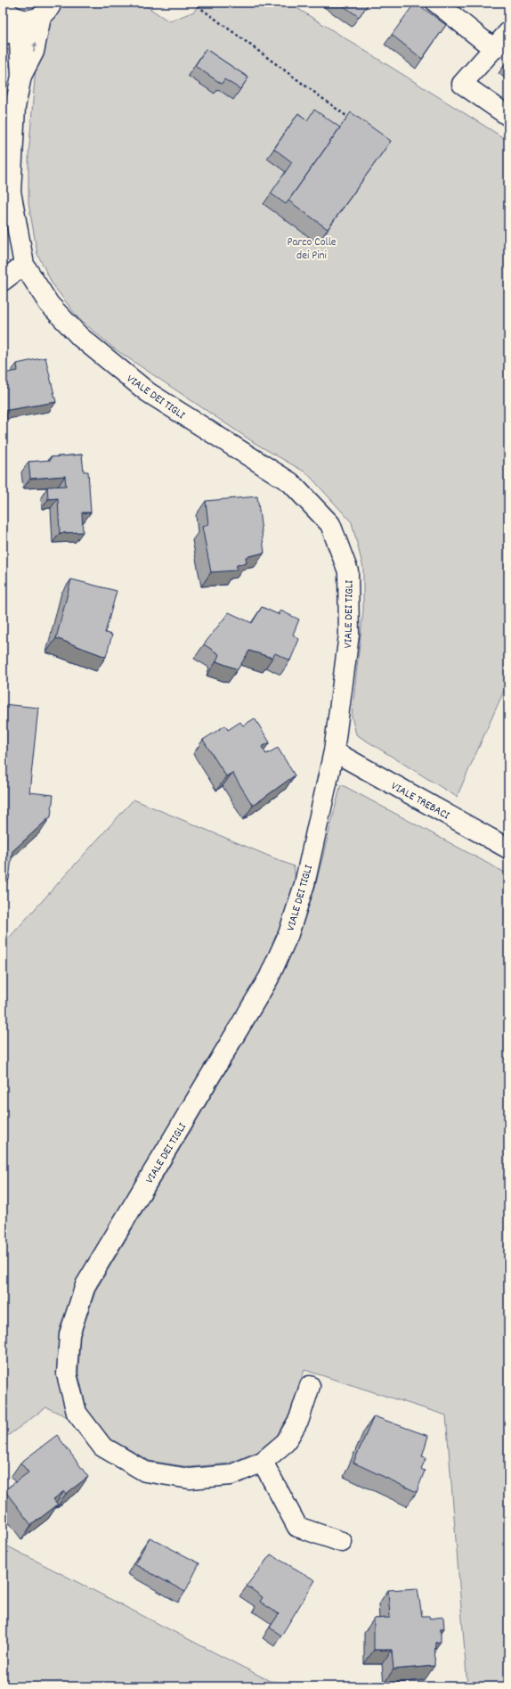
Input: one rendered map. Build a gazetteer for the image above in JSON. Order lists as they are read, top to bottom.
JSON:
{
  "streets": {
    "street": ["VIALE DEI TIGLI", "VIALE TREBACI"]
  },
  "crossings": [
    ["VIALE DEI TIGLI", "VIALE TREBACI"]
  ],
  "parks": ["Parco Colle dei Pini"]
}
